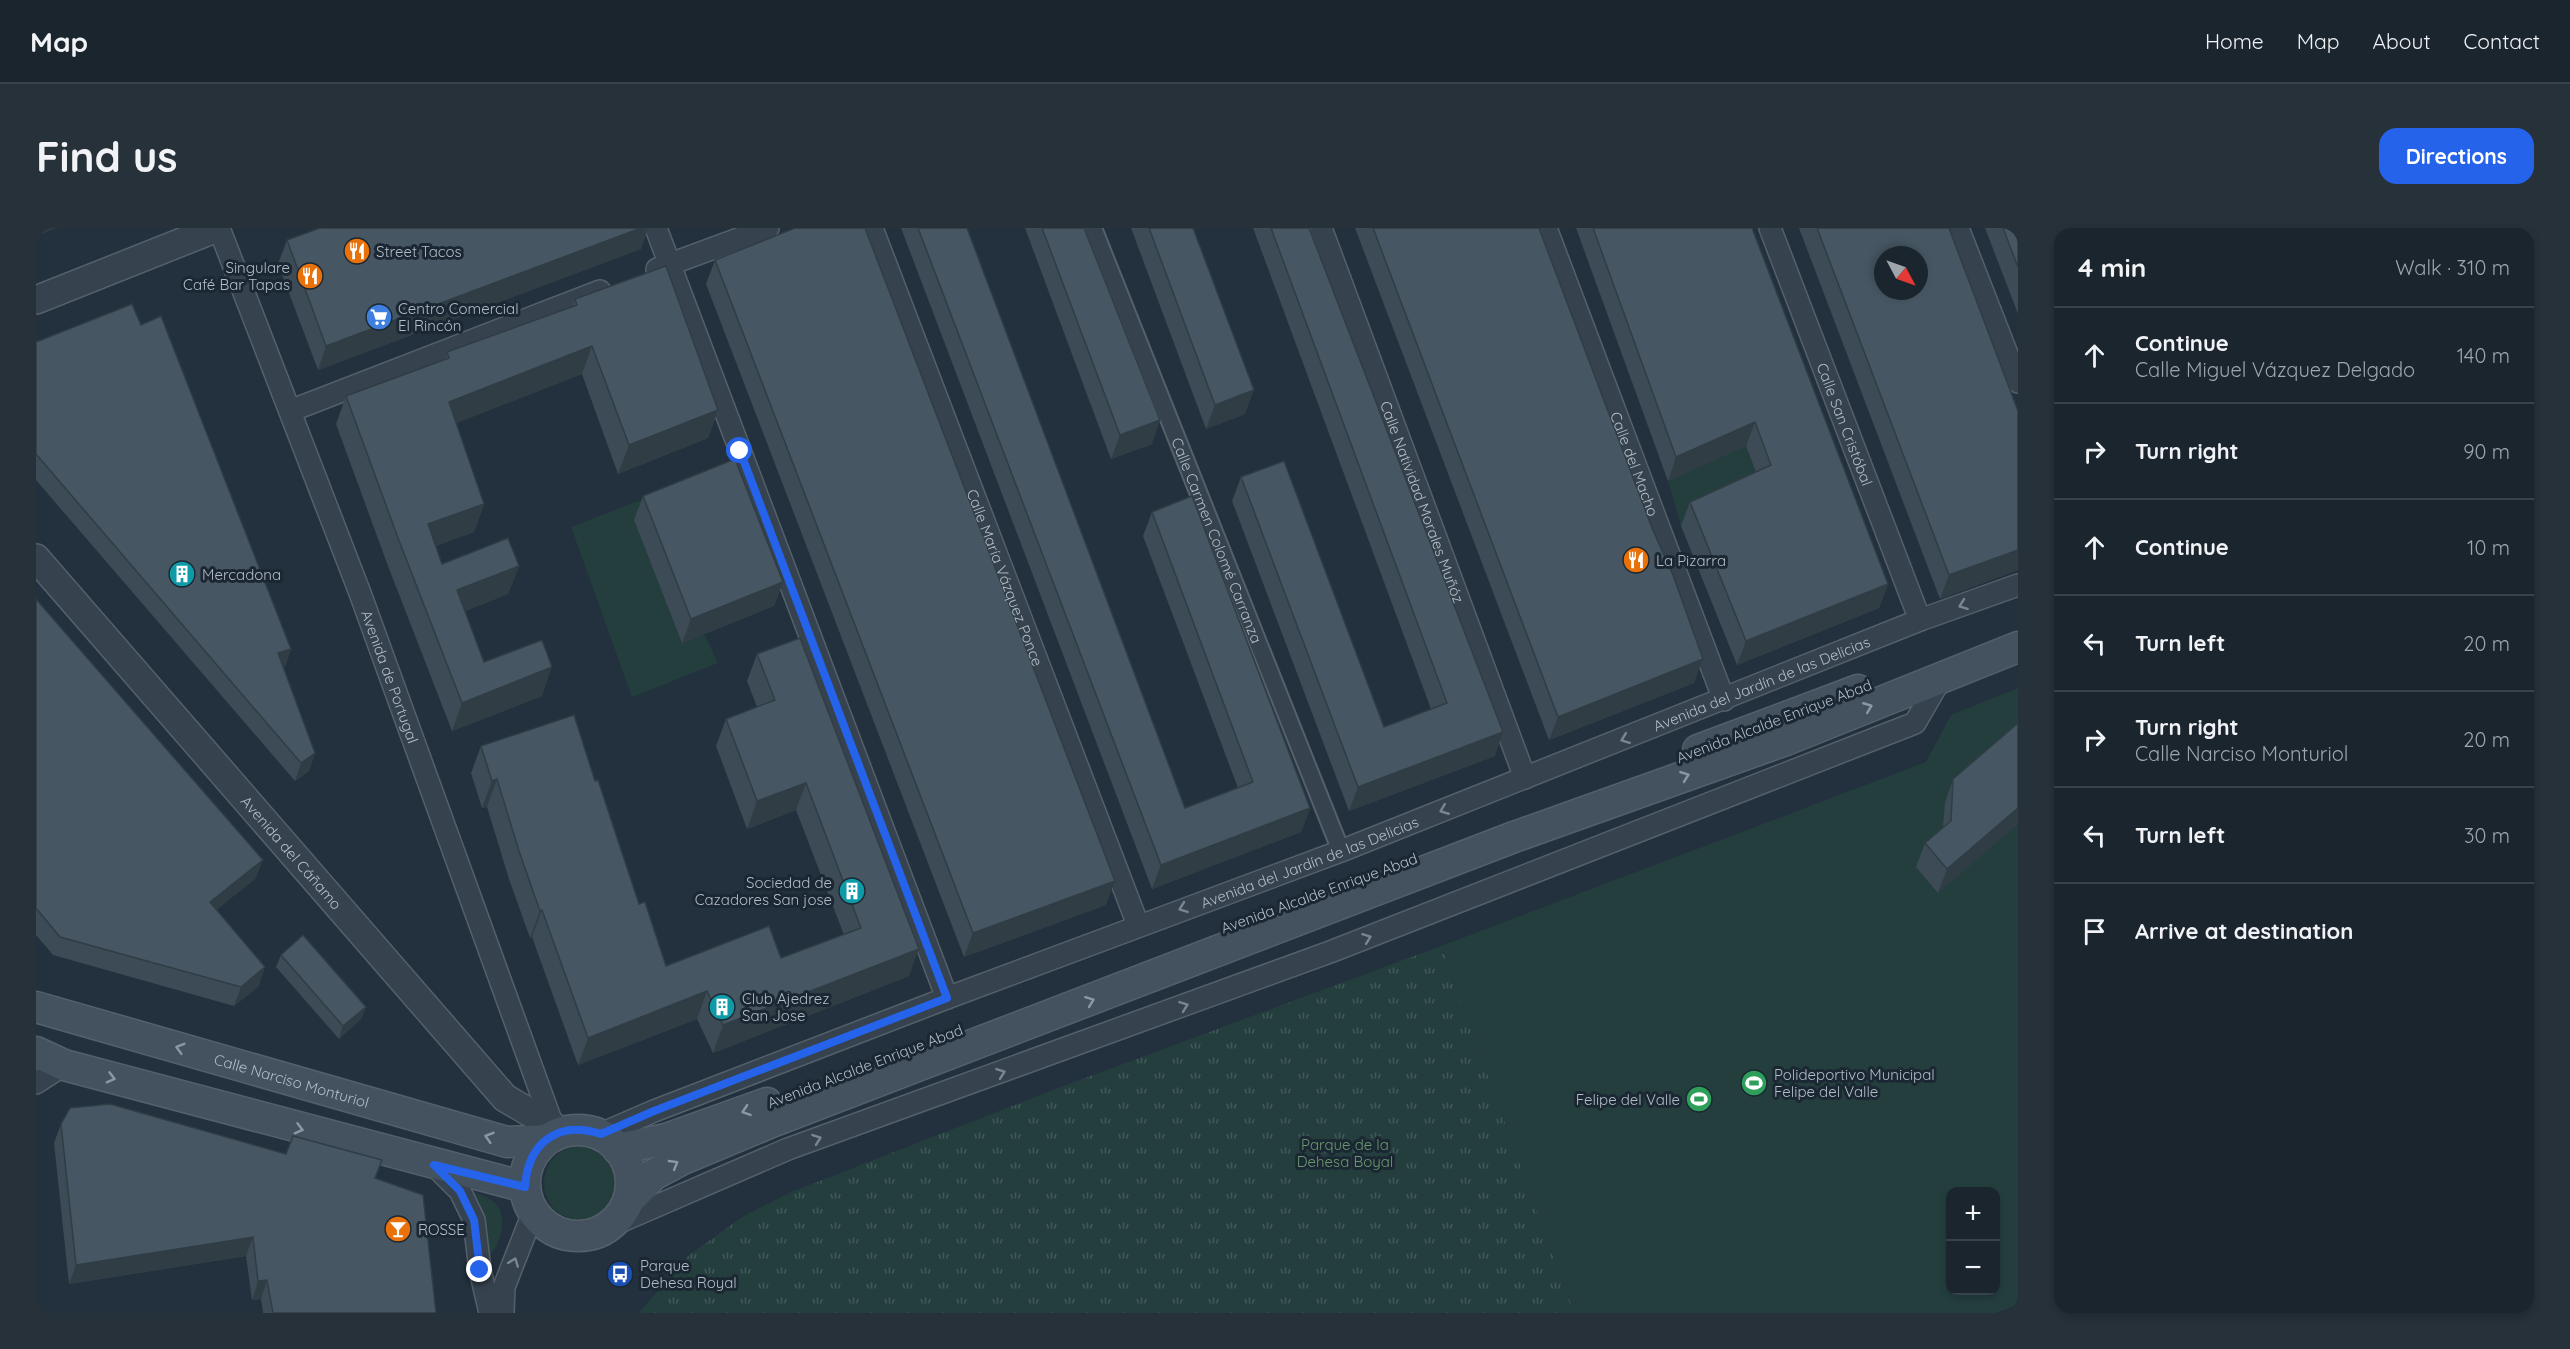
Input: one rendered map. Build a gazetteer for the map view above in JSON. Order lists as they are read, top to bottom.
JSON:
{
  "streets": {
    "main road": ["Avenida Alcalde Enrique Abad", "Calle Narciso Monturiol"],
    "street": [
      "Calle San Cristóbal",
      "Calle del Macho",
      "Calle Natividad Morales Muñóz",
      "Calle Carmen Colomé Carranza",
      "Calle María Vázquez Ponce",
      "Avenida de Portugal",
      "Avenida del Jardín de las Delicias",
      "Avenida del Cáñamo"
    ]
  },
  "crossings": [
    ["Calle San Cristóbal", "Avenida del Jardín de las Delicias"],
    ["Calle del Macho", "Avenida del Jardín de las Delicias"],
    ["Calle Natividad Morales Muñóz", "Avenida del Jardín de las Delicias"],
    ["Calle Carmen Colomé Carranza", "Avenida del Jardín de las Delicias"],
    ["Calle María Vázquez Ponce", "Avenida del Jardín de las Delicias"],
    ["Avenida de Portugal", "Avenida del Jardín de las Delicias"],
    ["Avenida de Portugal", "Avenida Alcalde Enrique Abad"],
    ["Avenida de Portugal", "Avenida del Cáñamo"],
    ["Avenida de Portugal", "Calle Narciso Monturiol"],
    ["Avenida del Jardín de las Delicias", "Avenida Alcalde Enrique Abad"],
    ["Avenida del Jardín de las Delicias", "Avenida del Cáñamo"],
    ["Avenida del Jardín de las Delicias", "Calle Narciso Monturiol"],
    ["Avenida Alcalde Enrique Abad", "Avenida del Cáñamo"],
    ["Avenida Alcalde Enrique Abad", "Calle Narciso Monturiol"],
    ["Avenida del Cáñamo", "Calle Narciso Monturiol"]
  ],
  "parks": ["Parque de la Dehesa Boyal"],
  "places": {
    "restaurant": ["Street Tacos", "Singulare Café Bar Tapas", "La Pizarra"],
    "supermarket": ["Centro Comercial El Rincón"],
    "building": ["Mercadona", "Sociedad de Cazadores San jose", "Club Ajedrez San Jose"],
    "sports": ["Polideportivo Municipal Felipe del Valle", "Felipe del Valle"],
    "bar": ["ROSSE"],
    "bus stop": ["Parque Dehesa Royal"]
  },
  "north": "bottom right",
  "page": {
    "header": "Map",
    "nav": [
      "Home",
      "Map",
      "About",
      "Contact"
    ],
    "buttons": "Directions",
    "title": "Find us",
    "heading": ["4 min", "Walk · 310 m"],
    "list": [
      ["Continue", "Calle Miguel Vázquez Delgado", "140 m"],
      ["Turn right", "90 m"],
      ["Continue", "10 m"],
      ["Turn left", "20 m"],
      ["Turn right", "Calle Narciso Monturiol", "20 m"],
      ["Turn left", "30 m"],
      "Arrive at destination"
    ],
    "map_buttons": ["+", "−"]
  }
}
